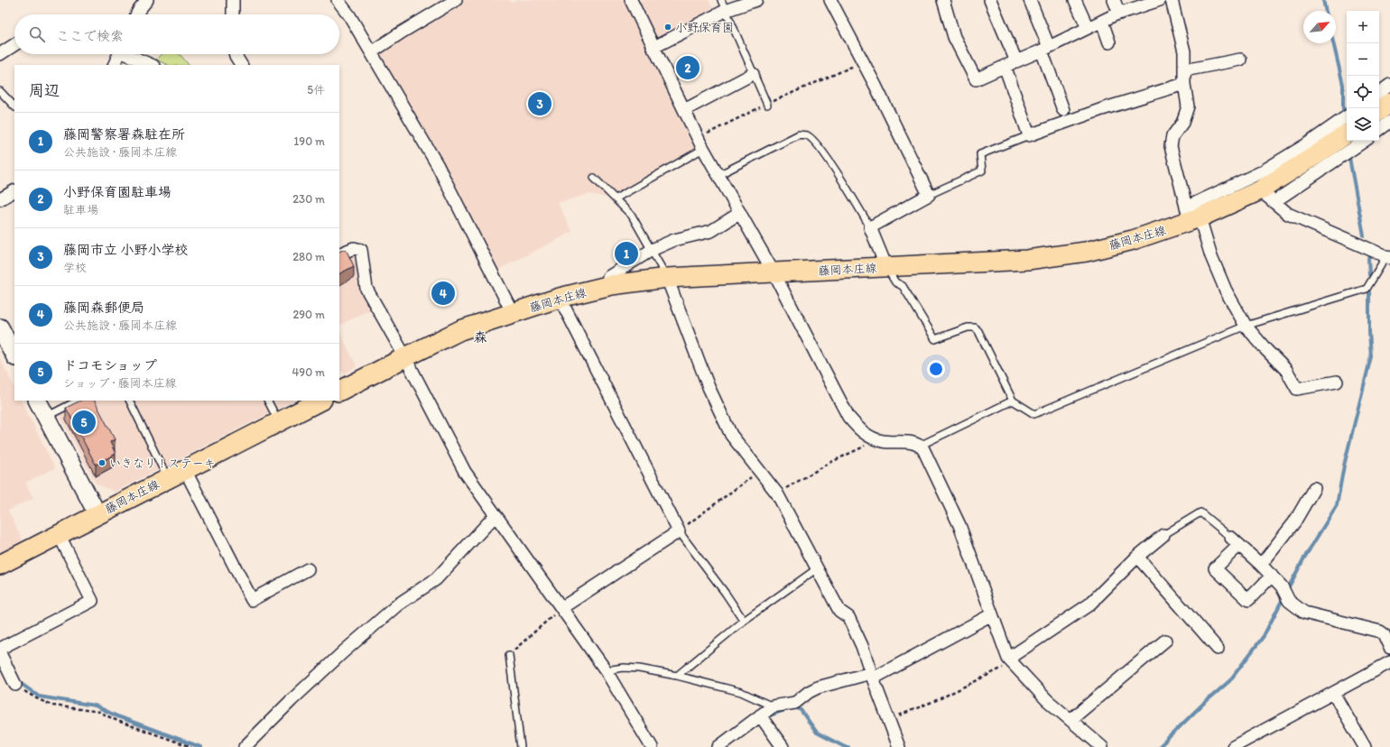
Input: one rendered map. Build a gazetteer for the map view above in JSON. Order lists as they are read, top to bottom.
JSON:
{
  "streets": {
    "main road": ["藤岡本庄線"]
  },
  "districts": ["森"],
  "places": ["小野保育園", "いきなり！ステーキ"],
  "north": "top right",
  "page": {
    "map_buttons": ["+", "−"],
    "search": "ここで検索",
    "pins": [
      "2",
      "3",
      "1",
      "4",
      "5"
    ],
    "heading": ["周辺", "5件"],
    "list": [
      {
        "mark": "1",
        "name": "藤岡警察署森駐在所",
        "note": "公共施設 · 藤岡本庄線",
        "value": "190 m"
      },
      {
        "mark": "2",
        "name": "小野保育園駐車場",
        "note": "駐車場",
        "value": "230 m"
      },
      {
        "mark": "3",
        "name": "藤岡市立 小野小学校",
        "note": "学校",
        "value": "280 m"
      },
      {
        "mark": "4",
        "name": "藤岡森郵便局",
        "note": "公共施設 · 藤岡本庄線",
        "value": "290 m"
      },
      {
        "mark": "5",
        "name": "ドコモショップ",
        "note": "ショップ · 藤岡本庄線",
        "value": "490 m"
      }
    ]
  }
}
